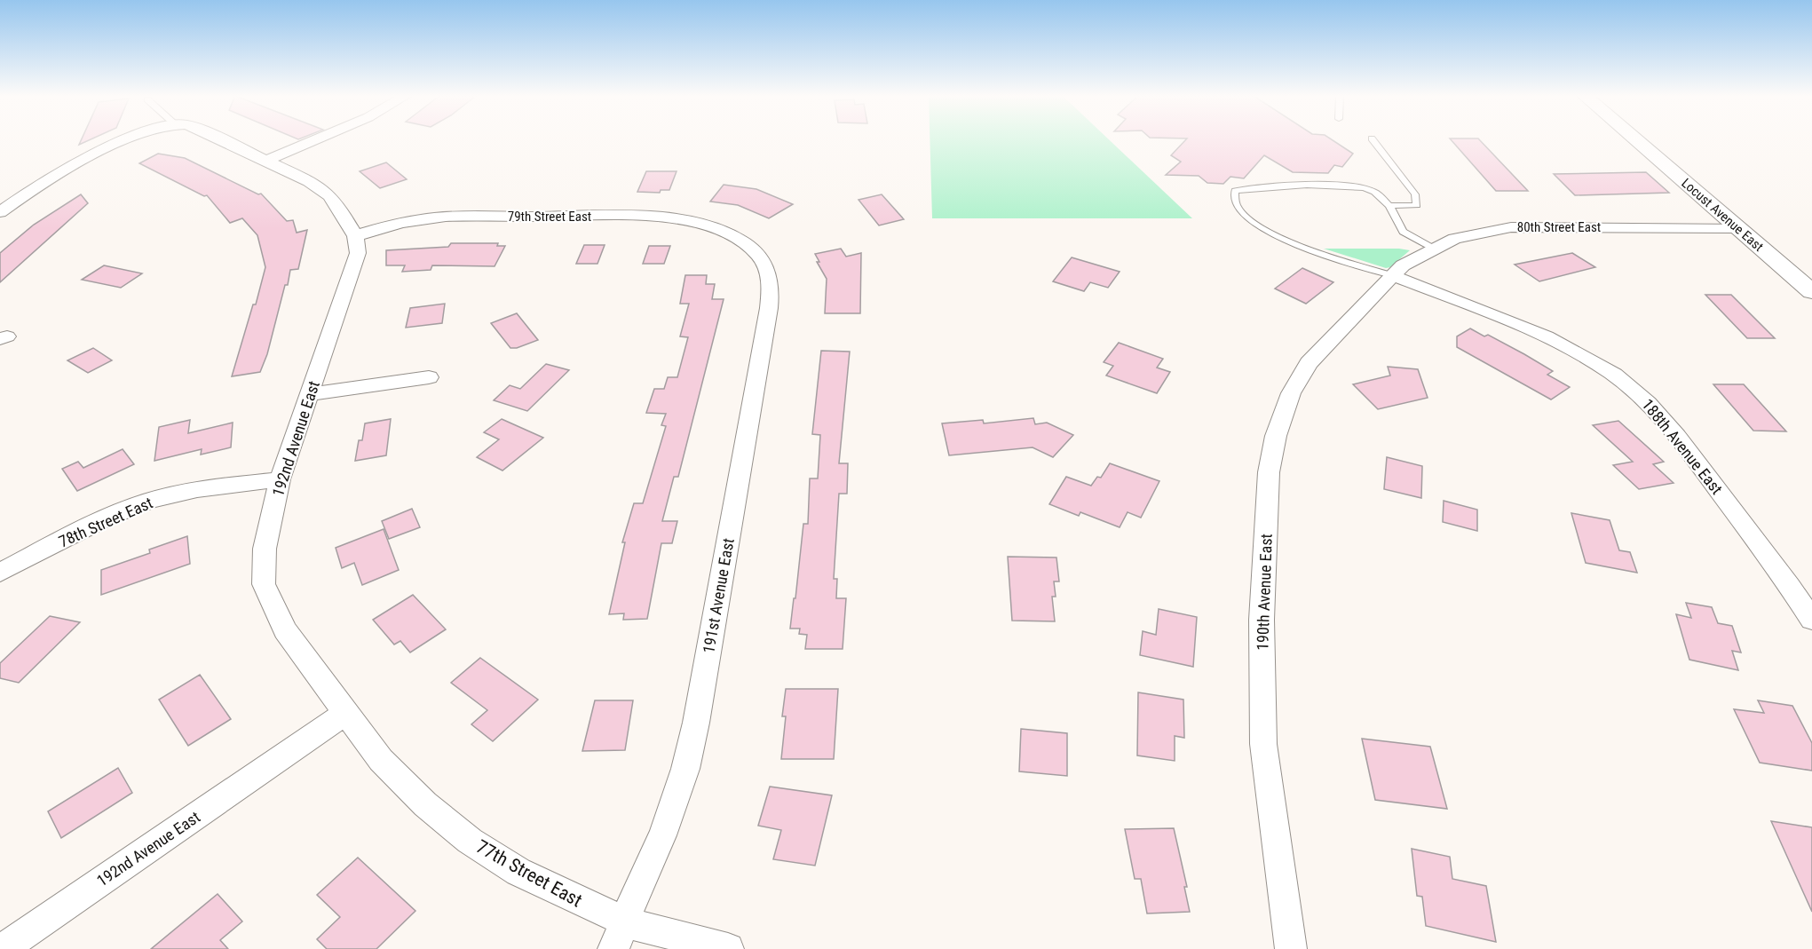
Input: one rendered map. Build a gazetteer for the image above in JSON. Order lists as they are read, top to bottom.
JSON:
{
  "streets": {
    "street": [
      "Locust Avenue East",
      "79th Street East",
      "80th Street East",
      "192nd Avenue East",
      "188th Avenue East",
      "78th Street East",
      "190th Avenue East",
      "191st Avenue East",
      "77th Street East"
    ]
  },
  "crossings": [
    ["Locust Avenue East", "80th Street East"],
    ["79th Street East", "192nd Avenue East"],
    ["79th Street East", "191st Avenue East"],
    ["80th Street East", "188th Avenue East"],
    ["80th Street East", "190th Avenue East"],
    ["192nd Avenue East", "78th Street East"],
    ["192nd Avenue East", "77th Street East"],
    ["188th Avenue East", "190th Avenue East"],
    ["191st Avenue East", "77th Street East"]
  ]
}
